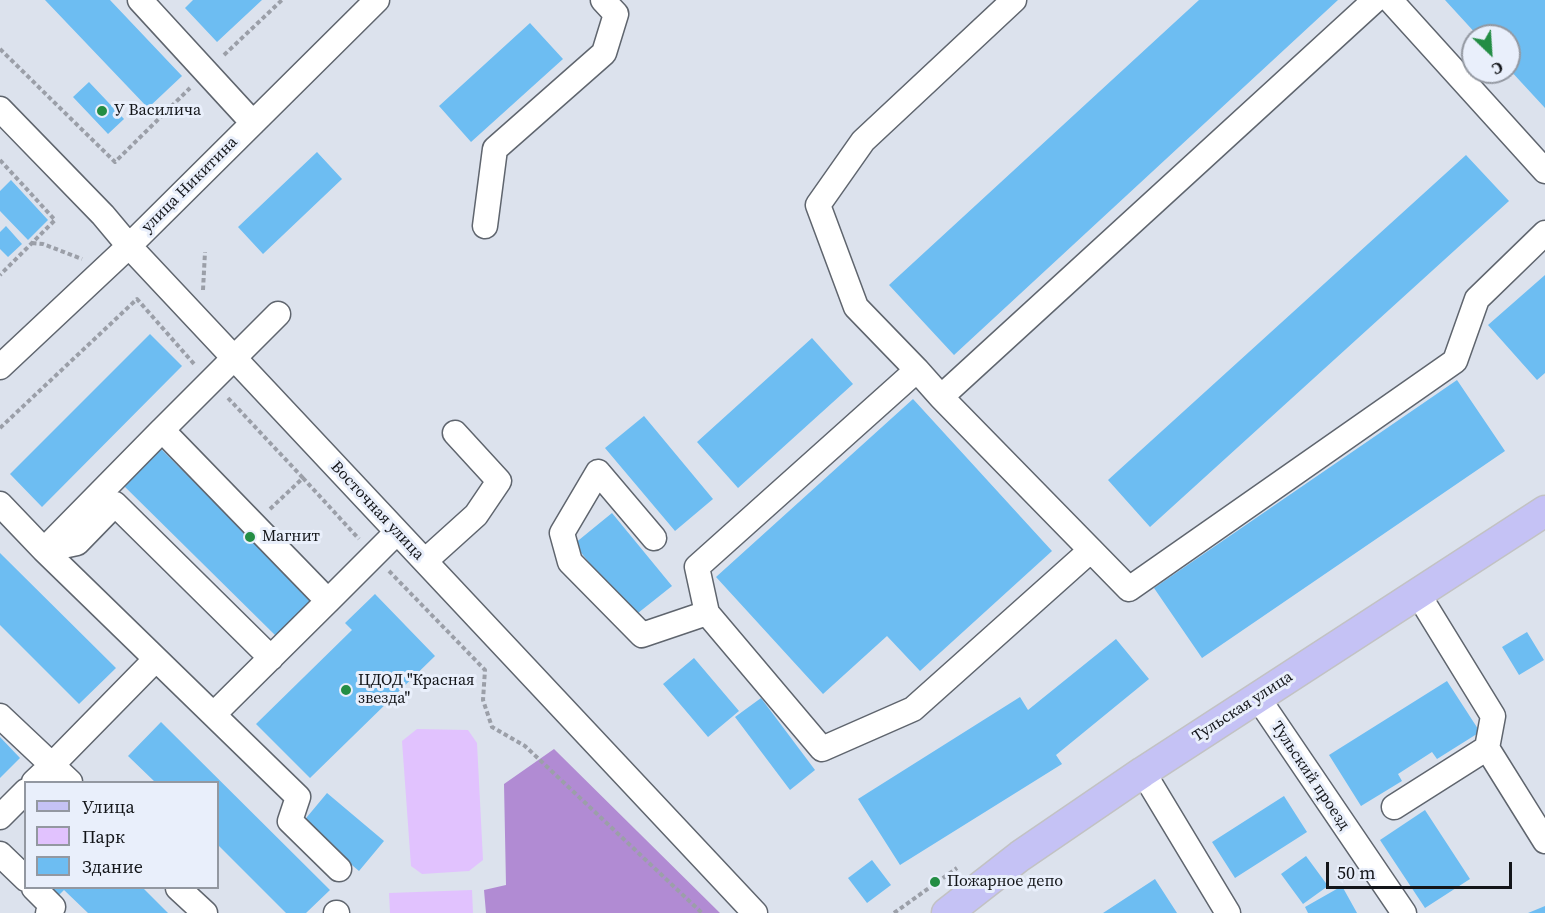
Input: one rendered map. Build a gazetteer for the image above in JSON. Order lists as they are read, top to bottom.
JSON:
{
  "streets": {
    "main road": ["Тульская улица"],
    "street": ["улица Никитина", "Восточная улица", "Тульский проезд"]
  },
  "crossings": [
    ["улица Никитина", "Восточная улица"],
    ["Тульская улица", "Тульский проезд"]
  ],
  "places": [
    "У Василича",
    "Магнит",
    "ЦДОД \"Красная звезда\"",
    "Пожарное депо"
  ],
  "legend": ["Улица", "Парк", "Здание"],
  "scale_bar": "50 m",
  "north": "bottom right"
}
